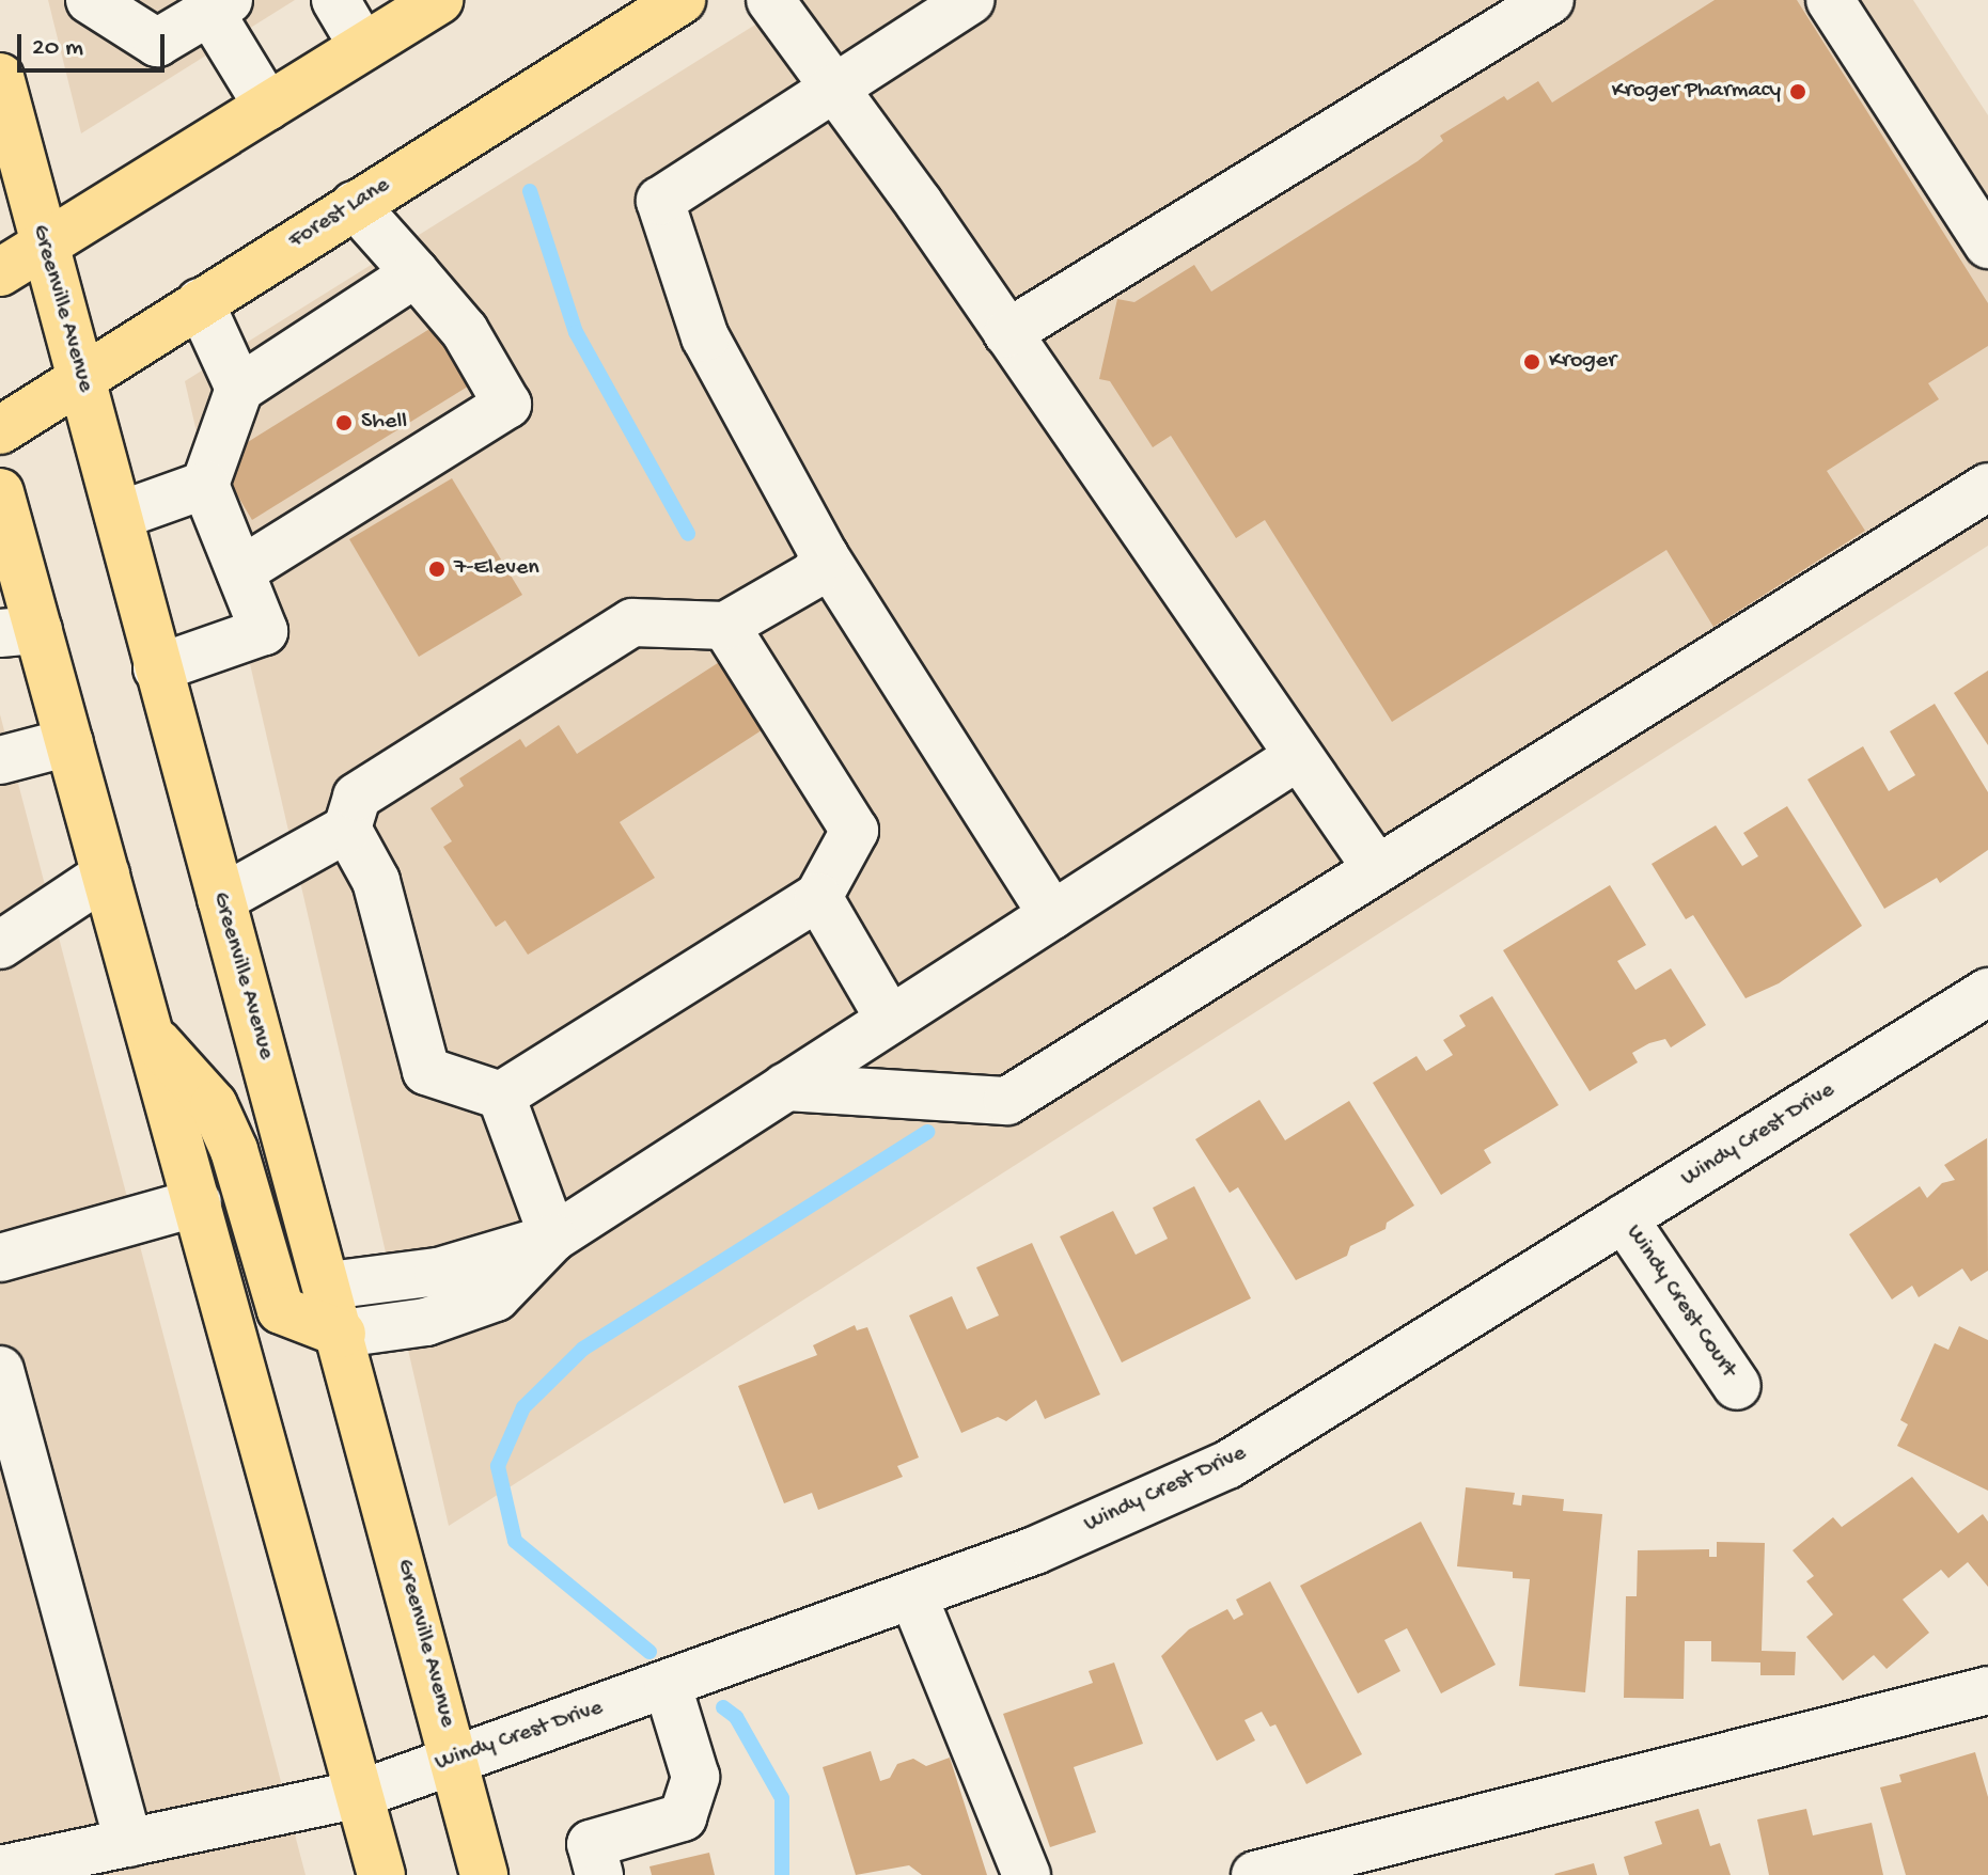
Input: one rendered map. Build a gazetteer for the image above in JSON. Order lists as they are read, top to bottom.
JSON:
{
  "streets": {
    "main road": ["Forest Lane", "Greenville Avenue"],
    "street": ["Windy Crest Drive", "Windy Crest Court"]
  },
  "crossings": [
    ["Forest Lane", "Greenville Avenue"],
    ["Greenville Avenue", "Windy Crest Drive"],
    ["Windy Crest Drive", "Windy Crest Court"]
  ],
  "places": [
    "Kroger Pharmacy",
    "Kroger",
    "Shell",
    "7-Eleven"
  ],
  "scale_bar": "20 m"
}
